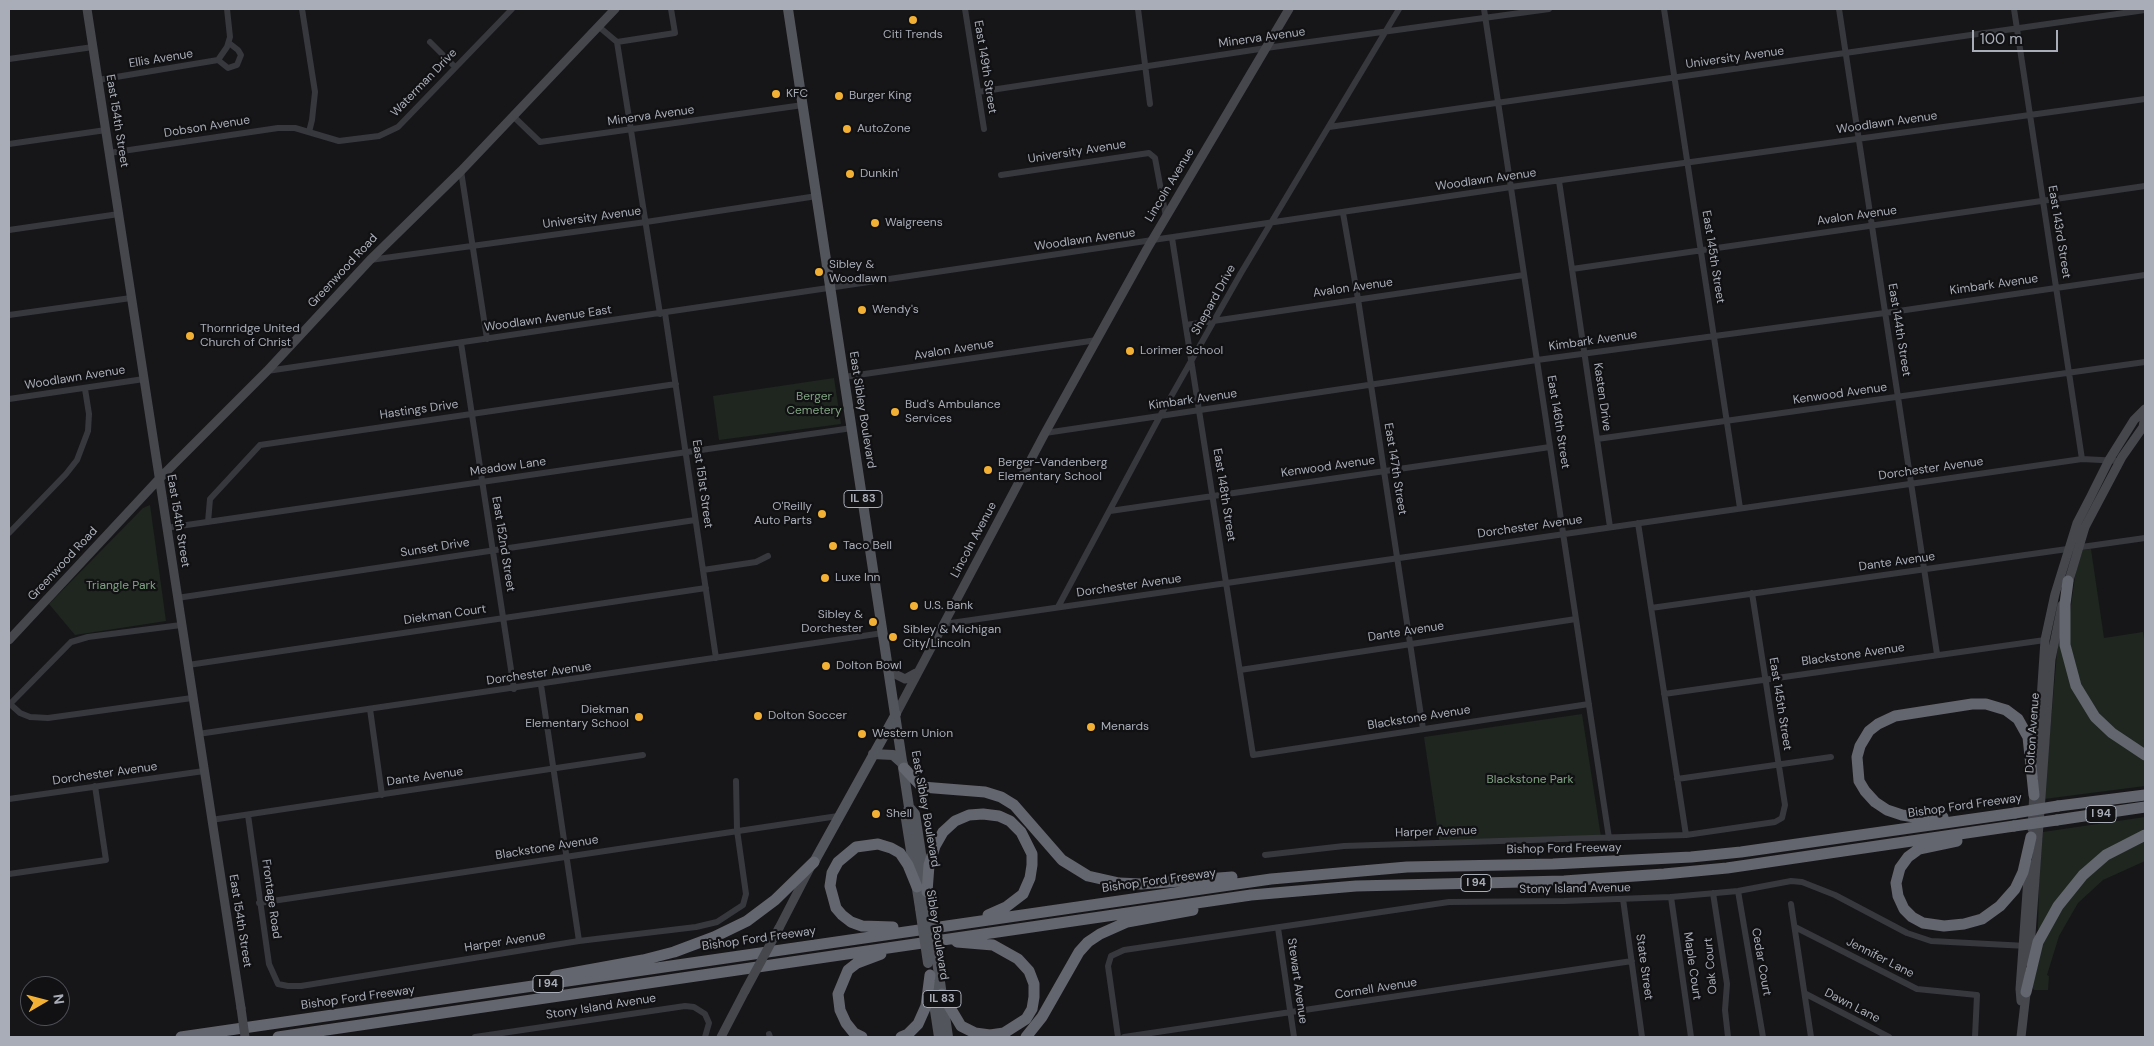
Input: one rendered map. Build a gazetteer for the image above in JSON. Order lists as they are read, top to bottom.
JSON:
{
  "streets": {
    "highway": ["Bishop Ford Freeway", "I 94"],
    "main road": [
      "Lincoln Avenue",
      "East Sibley Boulevard",
      "IL 83",
      "Sibley Boulevard"
    ],
    "street": [
      "Minerva Avenue",
      "University Avenue",
      "Ellis Avenue",
      "East 149th Street",
      "Waterman Drive",
      "East 154th Street",
      "Woodlawn Avenue",
      "Dobson Avenue",
      "Avalon Avenue",
      "East 143rd Street",
      "East 145th Street",
      "Greenwood Road",
      "Kimbark Avenue",
      "Shepard Drive",
      "Woodlawn Avenue East",
      "East 144th Street",
      "Kenwood Avenue",
      "Kasten Drive",
      "Hastings Drive",
      "East 146th Street",
      "Meadow Lane",
      "East 147th Street",
      "Dorchester Avenue",
      "East 151st Street",
      "East 148th Street",
      "East 152nd Street",
      "Sunset Drive",
      "Dante Avenue",
      "Diekman Court",
      "Blackstone Avenue",
      "Dolton Avenue",
      "Harper Avenue",
      "Stony Island Avenue",
      "Frontage Road",
      "Jennifer Lane",
      "Cedar Court",
      "Maple Court",
      "Oak Court",
      "State Street",
      "Stewart Avenue",
      "Cornell Avenue",
      "Dawn Lane"
    ]
  },
  "crossings": [
    ["Minerva Avenue", "East 149th Street"],
    ["Minerva Avenue", "Lincoln Avenue"],
    ["Minerva Avenue", "Greenwood Road"],
    ["Minerva Avenue", "Shepard Drive"],
    ["Minerva Avenue", "East Sibley Boulevard"],
    ["Minerva Avenue", "East 146th Street"],
    ["Minerva Avenue", "East 151st Street"],
    ["University Avenue", "Lincoln Avenue"],
    ["University Avenue", "East 143rd Street"],
    ["University Avenue", "East 145th Street"],
    ["University Avenue", "Greenwood Road"],
    ["University Avenue", "Shepard Drive"],
    ["University Avenue", "East 144th Street"],
    ["University Avenue", "East Sibley Boulevard"],
    ["University Avenue", "East 146th Street"],
    ["University Avenue", "East 151st Street"],
    ["Ellis Avenue", "East 154th Street"],
    ["Waterman Drive", "Dobson Avenue"],
    ["East 154th Street", "Woodlawn Avenue"],
    ["East 154th Street", "Dobson Avenue"],
    ["East 154th Street", "Greenwood Road"],
    ["East 154th Street", "Meadow Lane"],
    ["East 154th Street", "Dorchester Avenue"],
    ["East 154th Street", "Sunset Drive"],
    ["East 154th Street", "Dante Avenue"],
    ["East 154th Street", "Diekman Court"],
    ["Woodlawn Avenue", "Lincoln Avenue"],
    ["Woodlawn Avenue", "East 143rd Street"],
    ["Woodlawn Avenue", "East 145th Street"],
    ["Woodlawn Avenue", "Shepard Drive"],
    ["Woodlawn Avenue", "Woodlawn Avenue East"],
    ["Woodlawn Avenue", "East 144th Street"],
    ["Woodlawn Avenue", "Kasten Drive"],
    ["Woodlawn Avenue", "East Sibley Boulevard"],
    ["Woodlawn Avenue", "East 146th Street"],
    ["Woodlawn Avenue", "East 147th Street"],
    ["Woodlawn Avenue", "East 148th Street"],
    ["Lincoln Avenue", "Avalon Avenue"],
    ["Lincoln Avenue", "Kimbark Avenue"],
    ["Lincoln Avenue", "East Sibley Boulevard"],
    ["Lincoln Avenue", "Dorchester Avenue"],
    ["Lincoln Avenue", "Blackstone Avenue"],
    ["Avalon Avenue", "East 143rd Street"],
    ["Avalon Avenue", "East 145th Street"],
    ["Avalon Avenue", "Shepard Drive"],
    ["Avalon Avenue", "East 144th Street"],
    ["Avalon Avenue", "Kasten Drive"],
    ["Avalon Avenue", "East Sibley Boulevard"],
    ["Avalon Avenue", "East 146th Street"],
    ["Avalon Avenue", "East 147th Street"],
    ["Avalon Avenue", "East 148th Street"],
    ["East 143rd Street", "Kimbark Avenue"],
    ["East 143rd Street", "Kenwood Avenue"],
    ["East 143rd Street", "Dorchester Avenue"],
    ["East 145th Street", "Kimbark Avenue"],
    ["East 145th Street", "Kenwood Avenue"],
    ["East 145th Street", "Dorchester Avenue"],
    ["East 145th Street", "Dante Avenue"],
    ["East 145th Street", "Blackstone Avenue"],
    ["Greenwood Road", "Woodlawn Avenue East"],
    ["Kimbark Avenue", "Shepard Drive"],
    ["Kimbark Avenue", "East 144th Street"],
    ["Kimbark Avenue", "Kasten Drive"],
    ["Kimbark Avenue", "East 146th Street"],
    ["Kimbark Avenue", "East 147th Street"],
    ["Kimbark Avenue", "East 148th Street"],
    ["Shepard Drive", "Kenwood Avenue"],
    ["Shepard Drive", "Dorchester Avenue"],
    ["Shepard Drive", "East 148th Street"],
    ["Woodlawn Avenue East", "East Sibley Boulevard"],
    ["Woodlawn Avenue East", "East 151st Street"],
    ["Woodlawn Avenue East", "East 152nd Street"],
    ["East 144th Street", "Kenwood Avenue"],
    ["East 144th Street", "Dorchester Avenue"],
    ["East 144th Street", "Dante Avenue"],
    ["East 144th Street", "Blackstone Avenue"],
    ["Kenwood Avenue", "Kasten Drive"],
    ["Kenwood Avenue", "East 146th Street"],
    ["Kenwood Avenue", "East 147th Street"],
    ["Kenwood Avenue", "East 148th Street"],
    ["Kasten Drive", "Dorchester Avenue"],
    ["Hastings Drive", "Meadow Lane"],
    ["Hastings Drive", "East 151st Street"],
    ["Hastings Drive", "East 152nd Street"],
    ["East Sibley Boulevard", "Meadow Lane"],
    ["East Sibley Boulevard", "Dorchester Avenue"],
    ["East Sibley Boulevard", "Sibley Boulevard"],
    ["East 146th Street", "Dorchester Avenue"],
    ["East 146th Street", "Dante Avenue"],
    ["East 146th Street", "Blackstone Avenue"],
    ["East 146th Street", "Harper Avenue"],
    ["Meadow Lane", "East 151st Street"],
    ["Meadow Lane", "East 152nd Street"],
    ["East 147th Street", "Dorchester Avenue"],
    ["East 147th Street", "Dante Avenue"],
    ["East 147th Street", "Blackstone Avenue"],
    ["Dorchester Avenue", "East 151st Street"],
    ["Dorchester Avenue", "East 148th Street"],
    ["Dorchester Avenue", "East 152nd Street"],
    ["East 151st Street", "Sunset Drive"],
    ["East 151st Street", "Diekman Court"],
    ["East 148th Street", "Dante Avenue"],
    ["East 148th Street", "Blackstone Avenue"],
    ["IL 83", "Sibley Boulevard"],
    ["East 152nd Street", "Sunset Drive"],
    ["East 152nd Street", "Diekman Court"],
    ["Dante Avenue", "Dolton Avenue"],
    ["Dante Avenue", "Frontage Road"],
    ["Blackstone Avenue", "Dolton Avenue"],
    ["Blackstone Avenue", "Harper Avenue"],
    ["Blackstone Avenue", "Frontage Road"],
    ["Dolton Avenue", "Stony Island Avenue"],
    ["Harper Avenue", "Frontage Road"],
    ["Stony Island Avenue", "Cedar Court"],
    ["Stony Island Avenue", "Maple Court"],
    ["Stony Island Avenue", "Oak Court"],
    ["Stony Island Avenue", "State Street"],
    ["Stony Island Avenue", "Stewart Avenue"],
    ["State Street", "Cornell Avenue"],
    ["Stewart Avenue", "Cornell Avenue"]
  ],
  "parks": ["Berger Cemetery", "Triangle Park", "Blackstone Park"],
  "places": [
    "Citi Trends",
    "KFC",
    "Burger King",
    "AutoZone",
    "Dunkin'",
    "Walgreens",
    "Sibley & Woodlawn",
    "Wendy's",
    "Thornridge United Church of Christ",
    "Lorimer School",
    "Bud's Ambulance Services",
    "Berger-Vandenberg Elementary School",
    "O'Reilly Auto Parts",
    "Taco Bell",
    "Luxe Inn",
    "U.S. Bank",
    "Sibley & Dorchester",
    "Sibley & Michigan City/Lincoln",
    "Dolton Bowl",
    "Dolton Soccer",
    "Diekman Elementary School",
    "Menards",
    "Western Union",
    "Shell"
  ],
  "scale_bar": "100 m",
  "north": "right"
}
